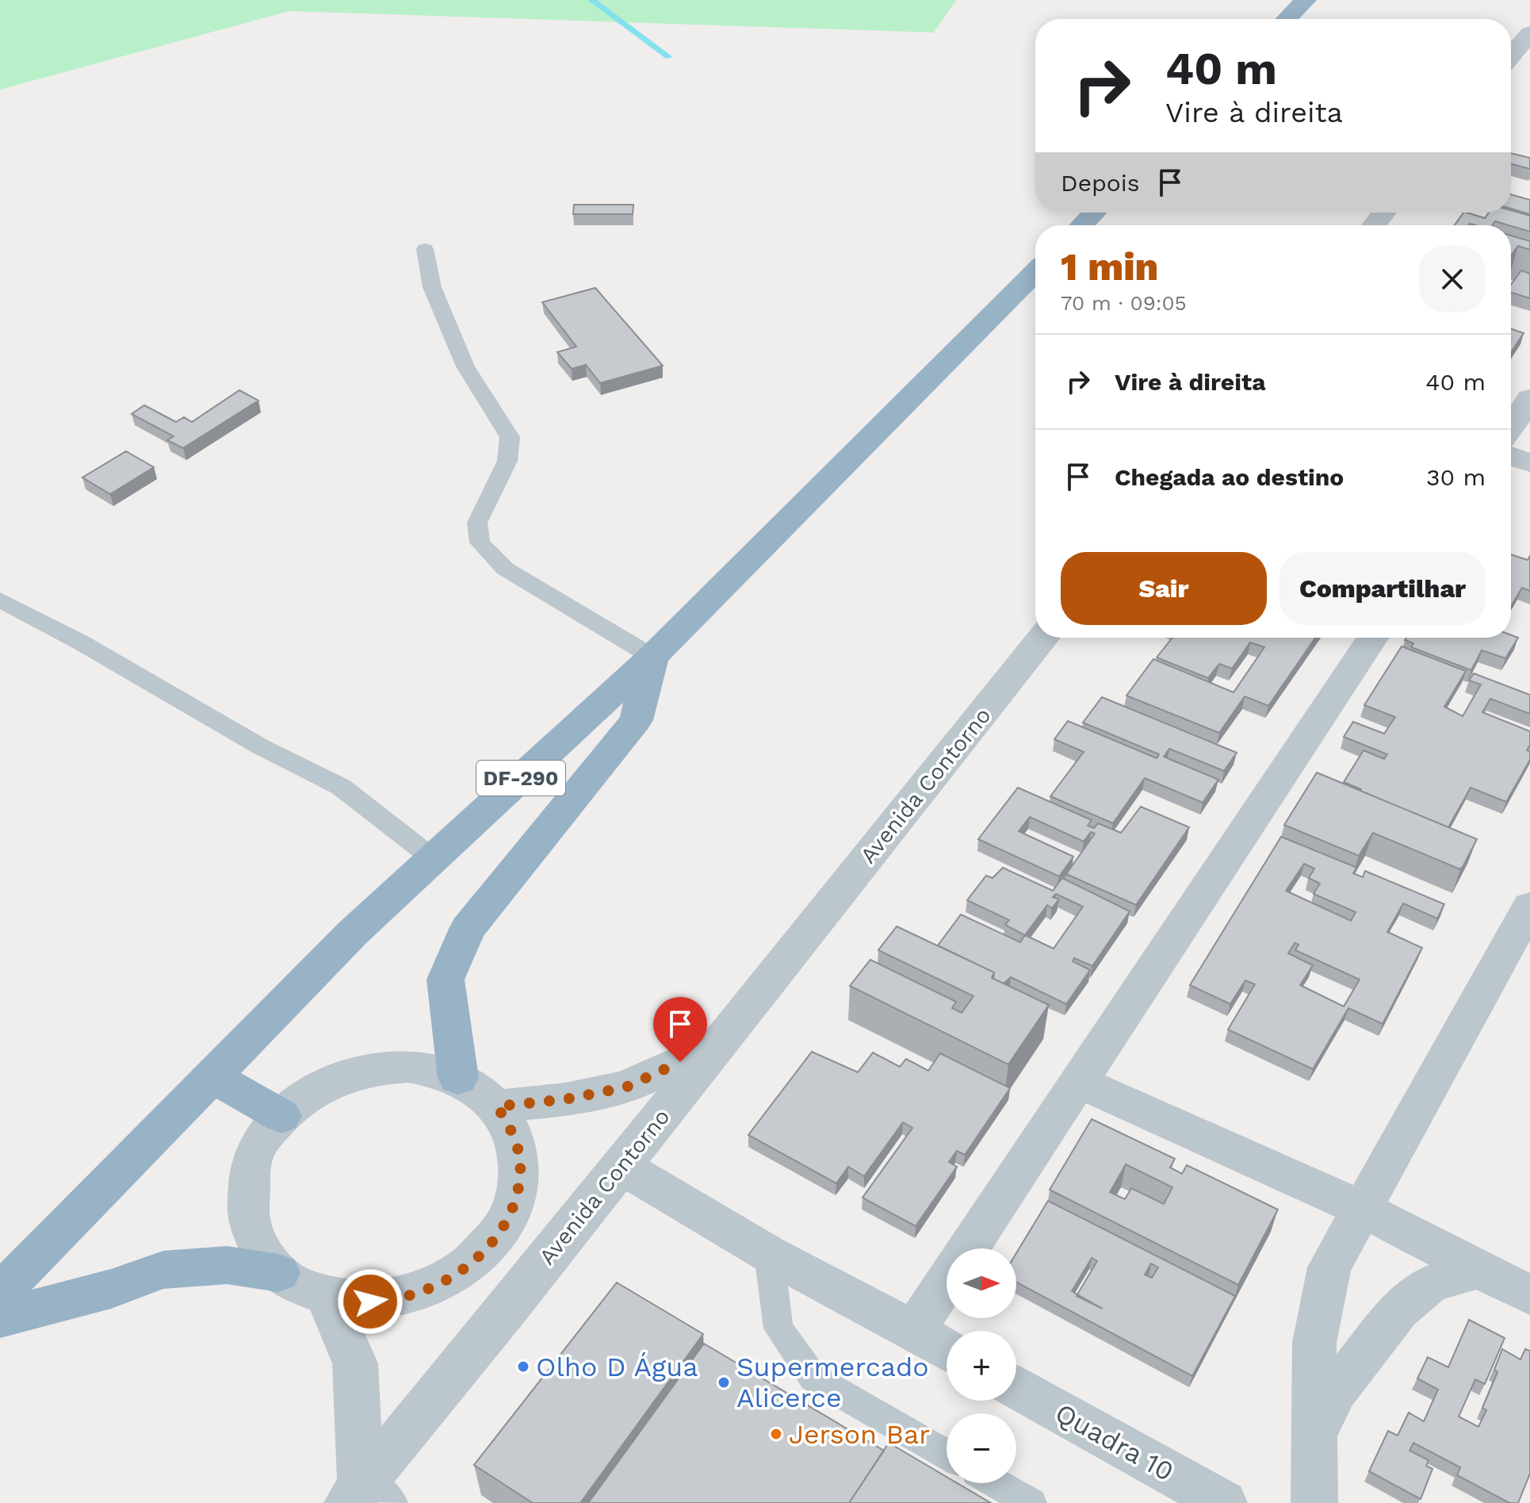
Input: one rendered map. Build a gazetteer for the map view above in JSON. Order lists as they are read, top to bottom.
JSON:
{
  "streets": {
    "highway": ["DF-290"],
    "street": ["Avenida Contorno", "Quadra 10"]
  },
  "places": ["Olho D Água", "Supermercado Alicerce", "Jerson Bar"],
  "north": "right",
  "page": {
    "turn": ["40 m", "Vire à direita"],
    "then": "Depois",
    "heading": ["1 min", "70 m · 09:05"],
    "list": [
      {
        "name": "Vire à direita",
        "value": "40 m"
      },
      {
        "name": "Chegada ao destino",
        "value": "30 m"
      }
    ],
    "buttons": ["Sair", "Compartilhar"],
    "map_buttons": ["+", "−"]
  }
}
